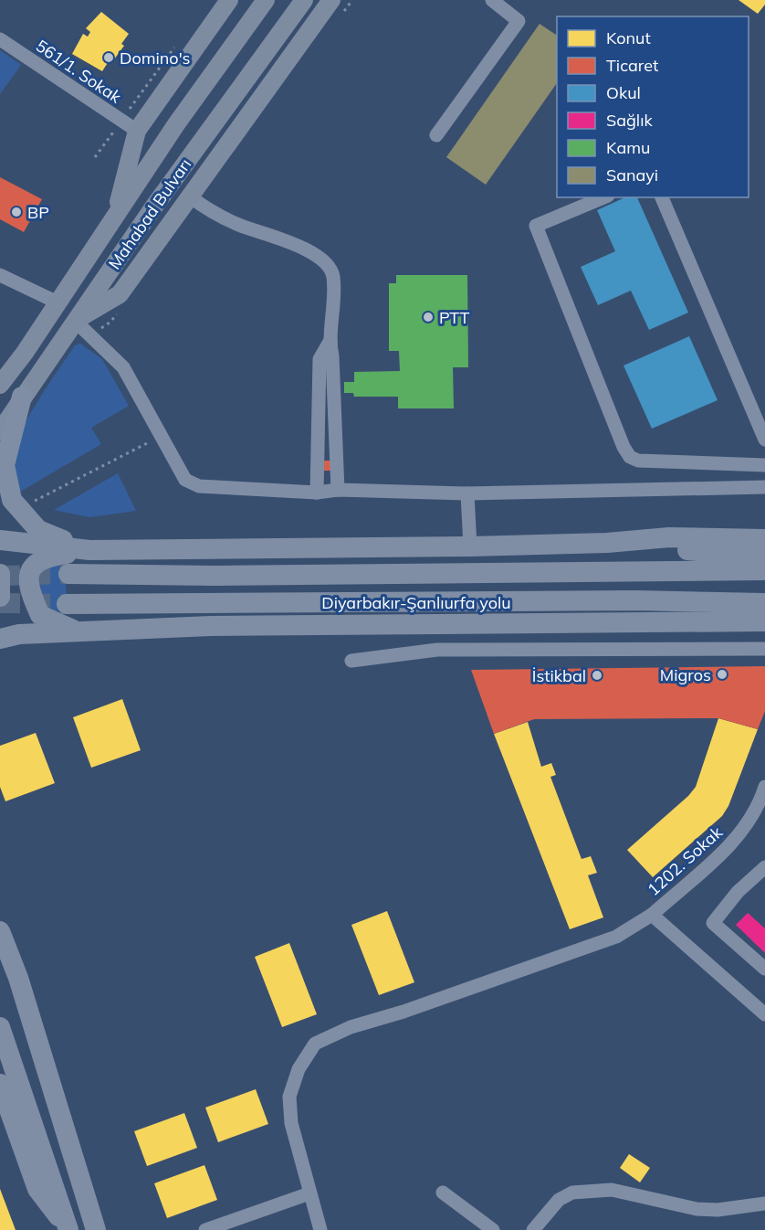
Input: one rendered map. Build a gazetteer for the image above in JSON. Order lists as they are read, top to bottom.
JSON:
{
  "streets": {
    "highway": ["Diyarbakır-Şanlıurfa yolu"],
    "main road": ["Mahabad Bulvarı"],
    "street": ["561/1. Sokak", "1202. Sokak"]
  },
  "places": [
    "Domino's",
    "BP",
    "PTT",
    "Migros",
    "İstikbal"
  ],
  "legend": [
    "Konut",
    "Ticaret",
    "Okul",
    "Sağlık",
    "Kamu",
    "Sanayi"
  ]
}
